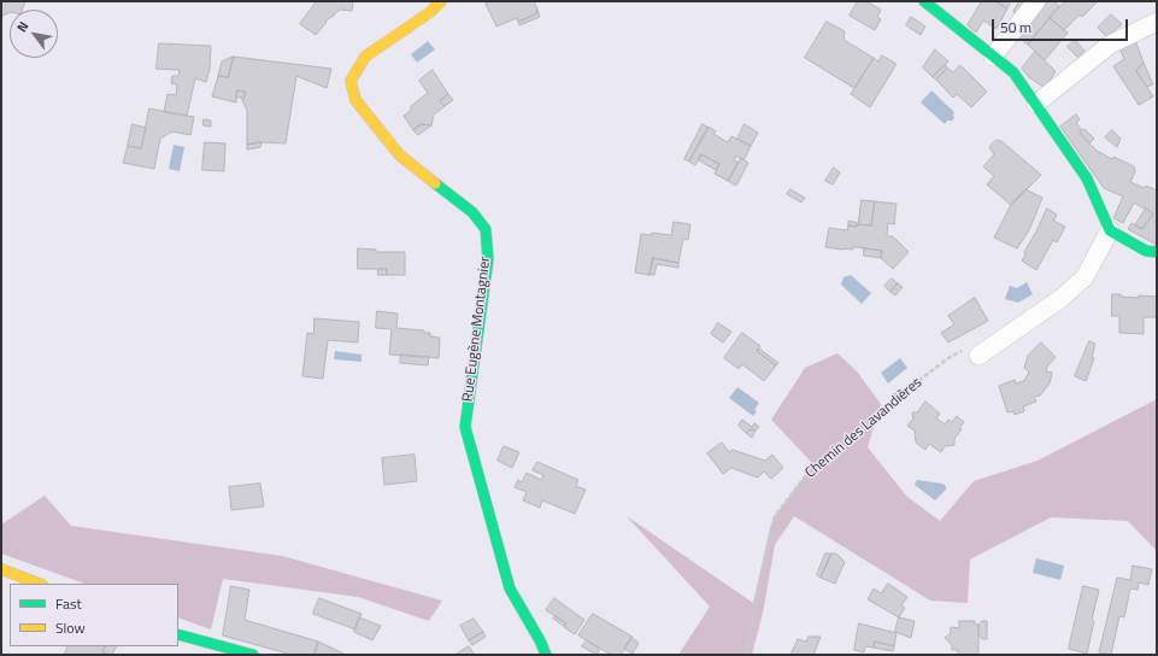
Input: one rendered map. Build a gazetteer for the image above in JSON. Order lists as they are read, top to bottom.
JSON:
{
  "streets": {
    "street": ["Rue Eugène Montagnier"],
    "path": ["Chemin des Lavandières"]
  },
  "legend": ["Fast", "Slow"],
  "scale_bar": "50 m",
  "north": "top left"
}
